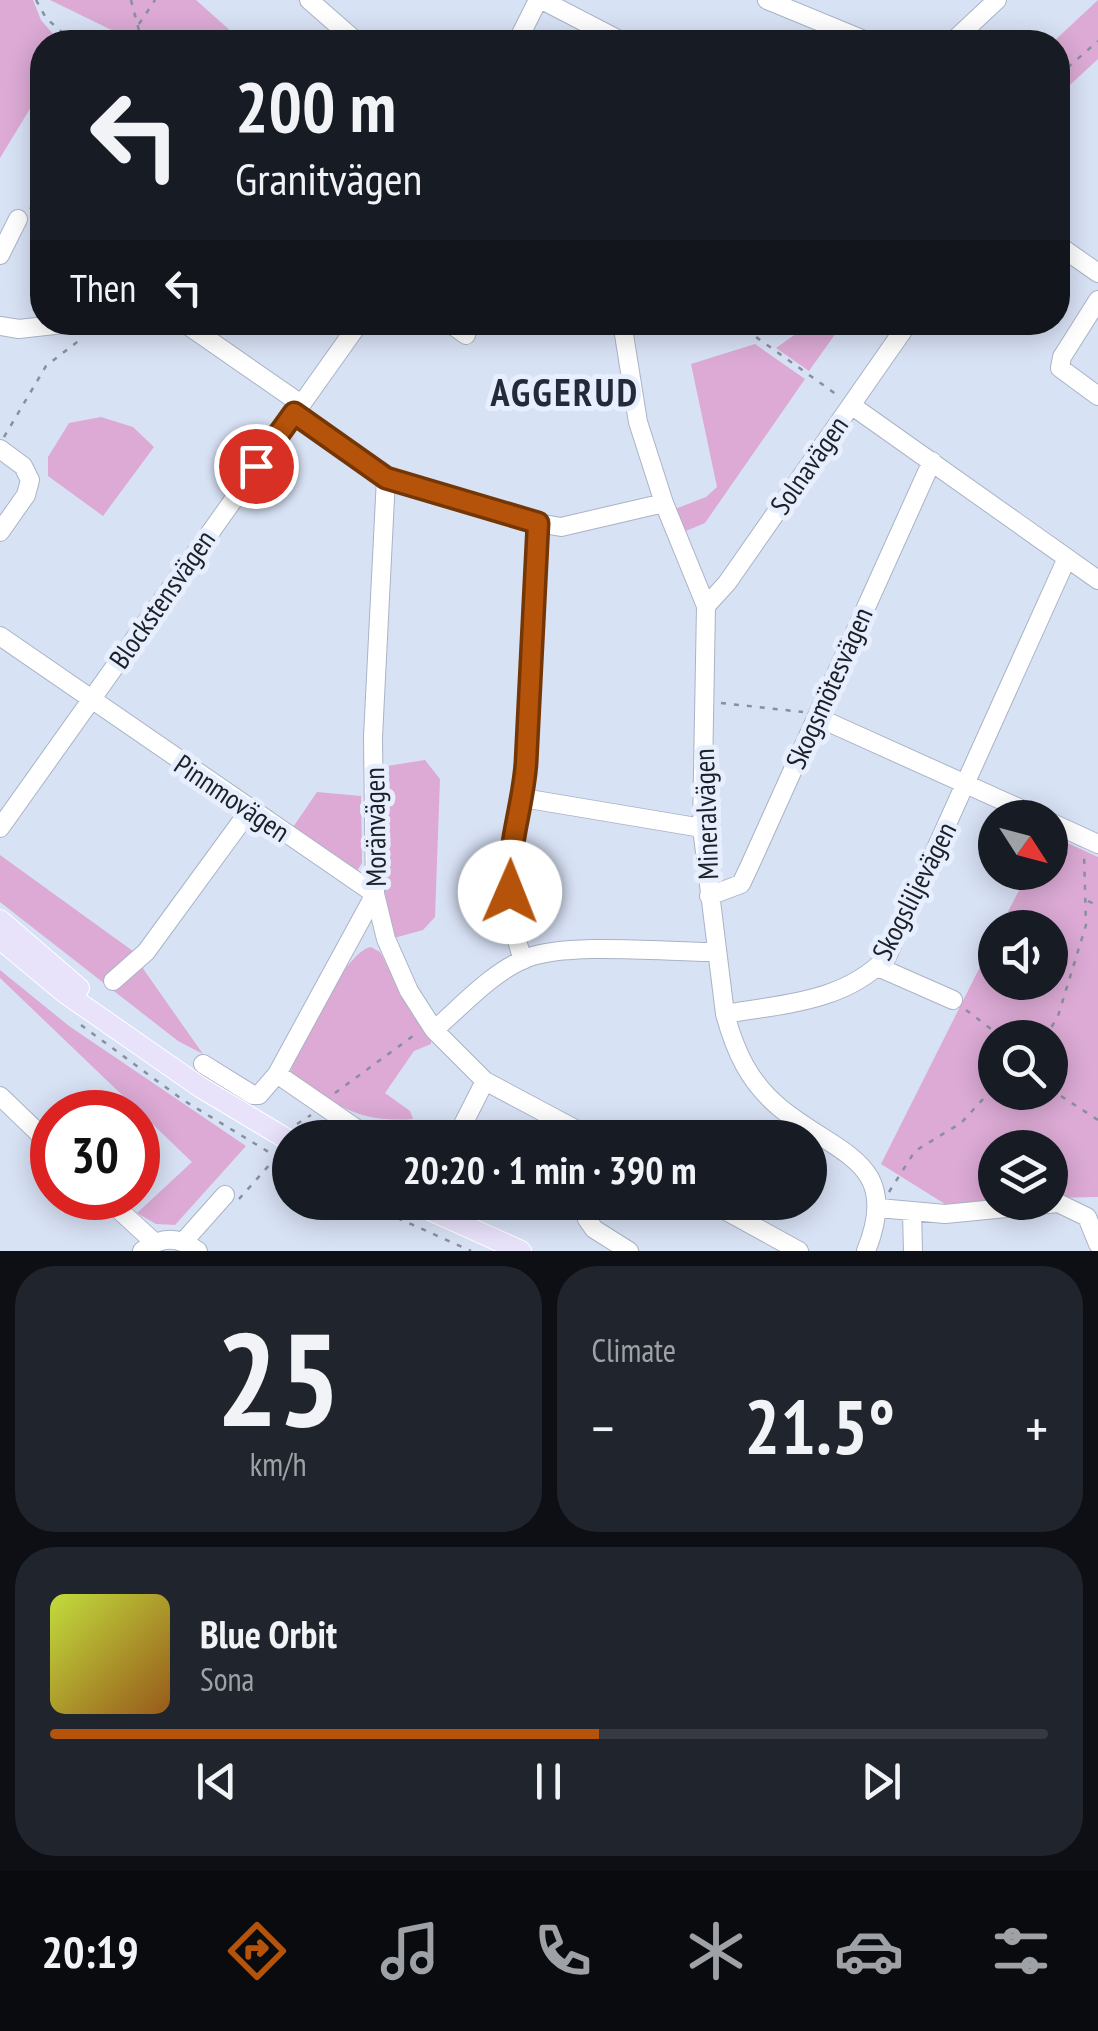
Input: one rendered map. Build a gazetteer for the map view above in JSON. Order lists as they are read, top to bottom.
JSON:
{
  "streets": {
    "street": [
      "Solnavägen",
      "Blockstensvägen",
      "Skogsmötesvägen",
      "Pinnmovägen",
      "Mineralvägen",
      "Moränvägen",
      "Skogsliljevägen"
    ]
  },
  "crossings": [
    ["Solnavägen", "Mineralvägen"],
    ["Blockstensvägen", "Pinnmovägen"],
    ["Skogsmötesvägen", "Mineralvägen"],
    ["Pinnmovägen", "Moränvägen"],
    ["Mineralvägen", "Skogsliljevägen"]
  ],
  "districts": ["AGGERUD"],
  "north": "bottom right",
  "page": {
    "turn": ["200 m", "Granitvägen"],
    "then": "Then",
    "limit": "30",
    "trip": "20:20 · 1 min · 390 m",
    "tile": [
      ["25", "km/h"],
      "Climate"
    ],
    "heat": ["−", "21.5°", "+"],
    "song": ["Blue Orbit", "Sona"],
    "tabs": "20:19"
  }
}
